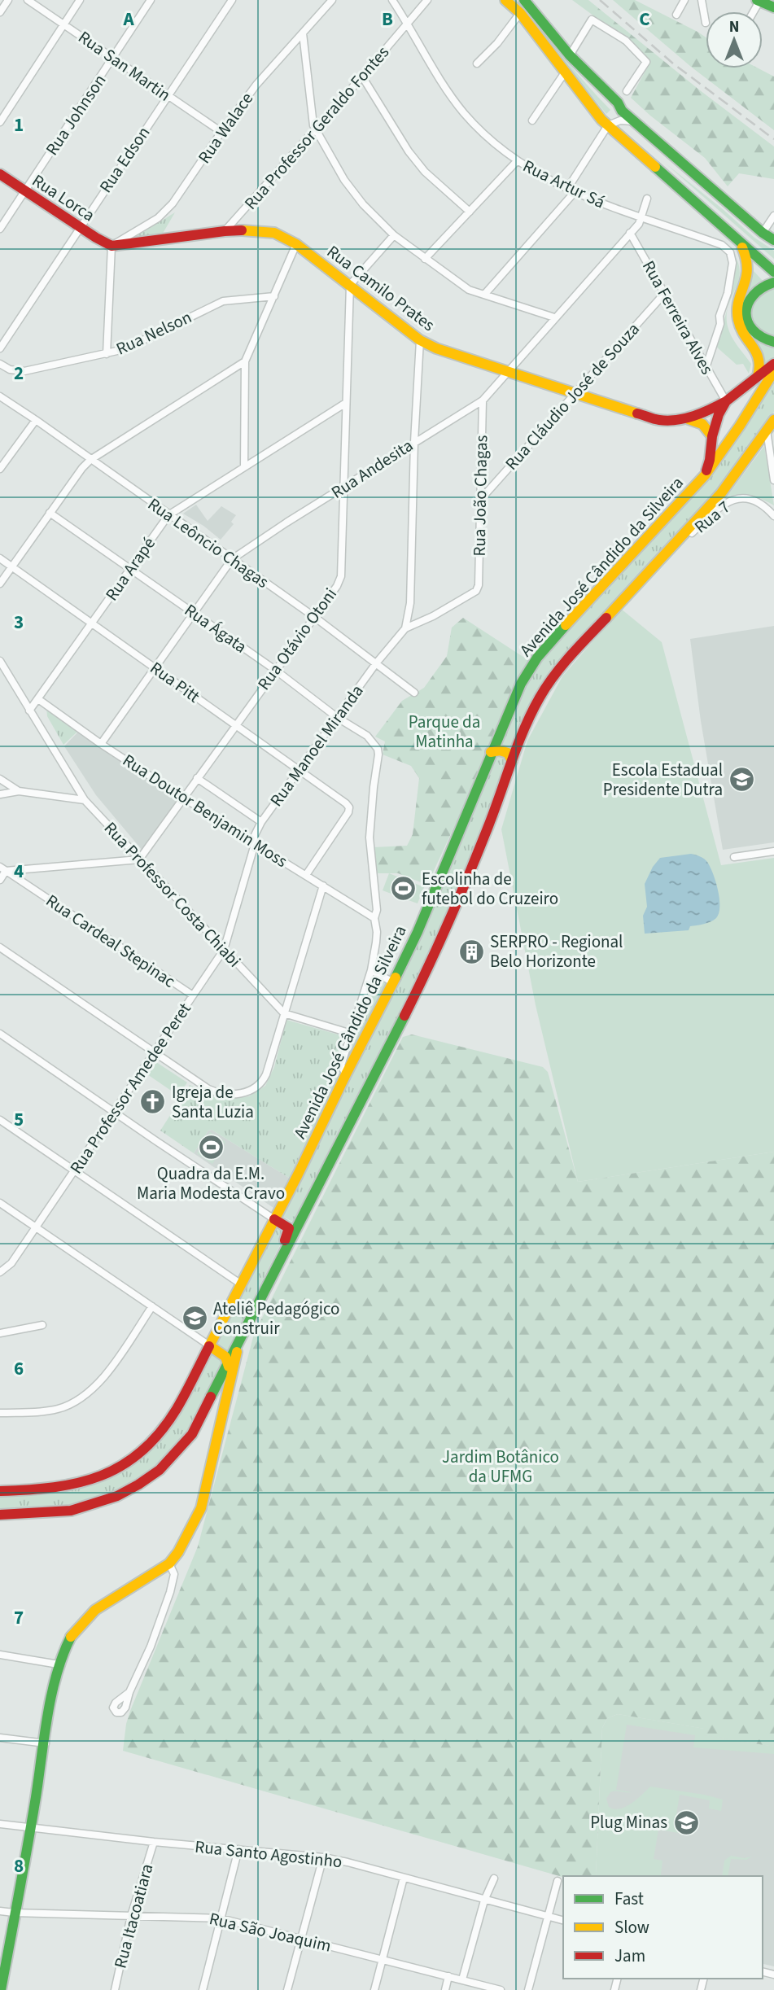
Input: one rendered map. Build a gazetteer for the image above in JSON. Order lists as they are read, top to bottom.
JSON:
{
  "streets": {
    "main road": ["Rua Lorca", "Rua Camilo Prates", "Avenida José Cândido da Silveira"],
    "street": [
      "Rua San Martin",
      "Rua Johnson",
      "Rua Walace",
      "Rua Professor Geraldo Fontes",
      "Rua Edson",
      "Rua Artur Sá",
      "Rua Ferreira Alves",
      "Rua Nelson",
      "Rua Cláudio José de Souza",
      "Rua Andesita",
      "Rua João Chagas",
      "Rua 7",
      "Rua Leôncio Chagas",
      "Rua Arapé",
      "Rua Ágata",
      "Rua Otávio Otoni",
      "Rua Pitt",
      "Rua Manoel Miranda",
      "Rua Doutor Benjamin Moss",
      "Rua Professor Costa Chiabi",
      "Rua Cardeal Stepinac",
      "Rua Professor Amedee Peret",
      "Rua Santo Agostinho",
      "Rua Itacoatiara",
      "Rua São Joaquim"
    ]
  },
  "crossings": [
    ["Rua San Martin", "Rua Johnson"],
    ["Rua San Martin", "Rua Walace"],
    ["Rua San Martin", "Rua Edson"],
    ["Rua Johnson", "Rua Lorca"],
    ["Rua Walace", "Rua Lorca"],
    ["Rua Walace", "Rua Camilo Prates"],
    ["Rua Professor Geraldo Fontes", "Rua Artur Sá"],
    ["Rua Professor Geraldo Fontes", "Rua Camilo Prates"],
    ["Rua Edson", "Rua Lorca"],
    ["Rua Artur Sá", "Rua Ferreira Alves"],
    ["Rua Artur Sá", "Rua Andesita"],
    ["Rua Lorca", "Rua Camilo Prates"],
    ["Rua Camilo Prates", "Rua Ferreira Alves"],
    ["Rua Camilo Prates", "Rua Cláudio José de Souza"],
    ["Rua Camilo Prates", "Rua Andesita"],
    ["Rua Camilo Prates", "Rua Otávio Otoni"],
    ["Rua Ferreira Alves", "Rua Cláudio José de Souza"],
    ["Rua Ferreira Alves", "Rua Andesita"],
    ["Rua Cláudio José de Souza", "Rua João Chagas"],
    ["Rua Andesita", "Rua João Chagas"],
    ["Rua Andesita", "Rua Leôncio Chagas"],
    ["Rua Andesita", "Rua Ágata"],
    ["Rua Andesita", "Rua Otávio Otoni"],
    ["Rua Andesita", "Rua Pitt"],
    ["Rua Andesita", "Rua Doutor Benjamin Moss"],
    ["Rua João Chagas", "Rua Manoel Miranda"],
    ["Rua Leôncio Chagas", "Rua Arapé"],
    ["Rua Leôncio Chagas", "Rua Otávio Otoni"],
    ["Rua Leôncio Chagas", "Rua Manoel Miranda"],
    ["Rua Arapé", "Rua Ágata"],
    ["Rua Arapé", "Rua Otávio Otoni"],
    ["Rua Arapé", "Rua Pitt"],
    ["Rua Arapé", "Rua Doutor Benjamin Moss"],
    ["Rua Arapé", "Rua Professor Costa Chiabi"],
    ["Rua Ágata", "Rua Otávio Otoni"],
    ["Rua Ágata", "Rua Manoel Miranda"],
    ["Rua Ágata", "Rua Doutor Benjamin Moss"],
    ["Rua Otávio Otoni", "Rua Pitt"],
    ["Rua Otávio Otoni", "Rua Doutor Benjamin Moss"],
    ["Rua Otávio Otoni", "Rua Professor Costa Chiabi"],
    ["Rua Pitt", "Rua Manoel Miranda"],
    ["Rua Pitt", "Rua Doutor Benjamin Moss"],
    ["Rua Manoel Miranda", "Rua Doutor Benjamin Moss"],
    ["Rua Manoel Miranda", "Rua Professor Costa Chiabi"],
    ["Rua Manoel Miranda", "Rua Professor Amedee Peret"],
    ["Rua Professor Costa Chiabi", "Rua Professor Amedee Peret"],
    ["Rua Cardeal Stepinac", "Rua Professor Amedee Peret"],
    ["Rua Santo Agostinho", "Rua Itacoatiara"],
    ["Rua Itacoatiara", "Rua São Joaquim"]
  ],
  "parks": ["Parque da Matinha", "Jardim Botânico da UFMG"],
  "places": {
    "school or university": ["Escola Estadual Presidente Dutra", "Ateliê Pedagógico Construir", "Plug Minas"],
    "sports": ["Escolinha de futebol do Cruzeiro", "Quadra da E.M. Maria Modesta Cravo"],
    "building": ["SERPRO - Regional Belo Horizonte"],
    "church": ["Igreja de Santa Luzia"]
  },
  "legend": ["Fast", "Slow", "Jam"],
  "north": "top",
  "grid": {
    "columns": ["A", "B", "C"],
    "rows": [
      "1",
      "2",
      "3",
      "4",
      "5",
      "6",
      "7",
      "8"
    ]
  }
}
